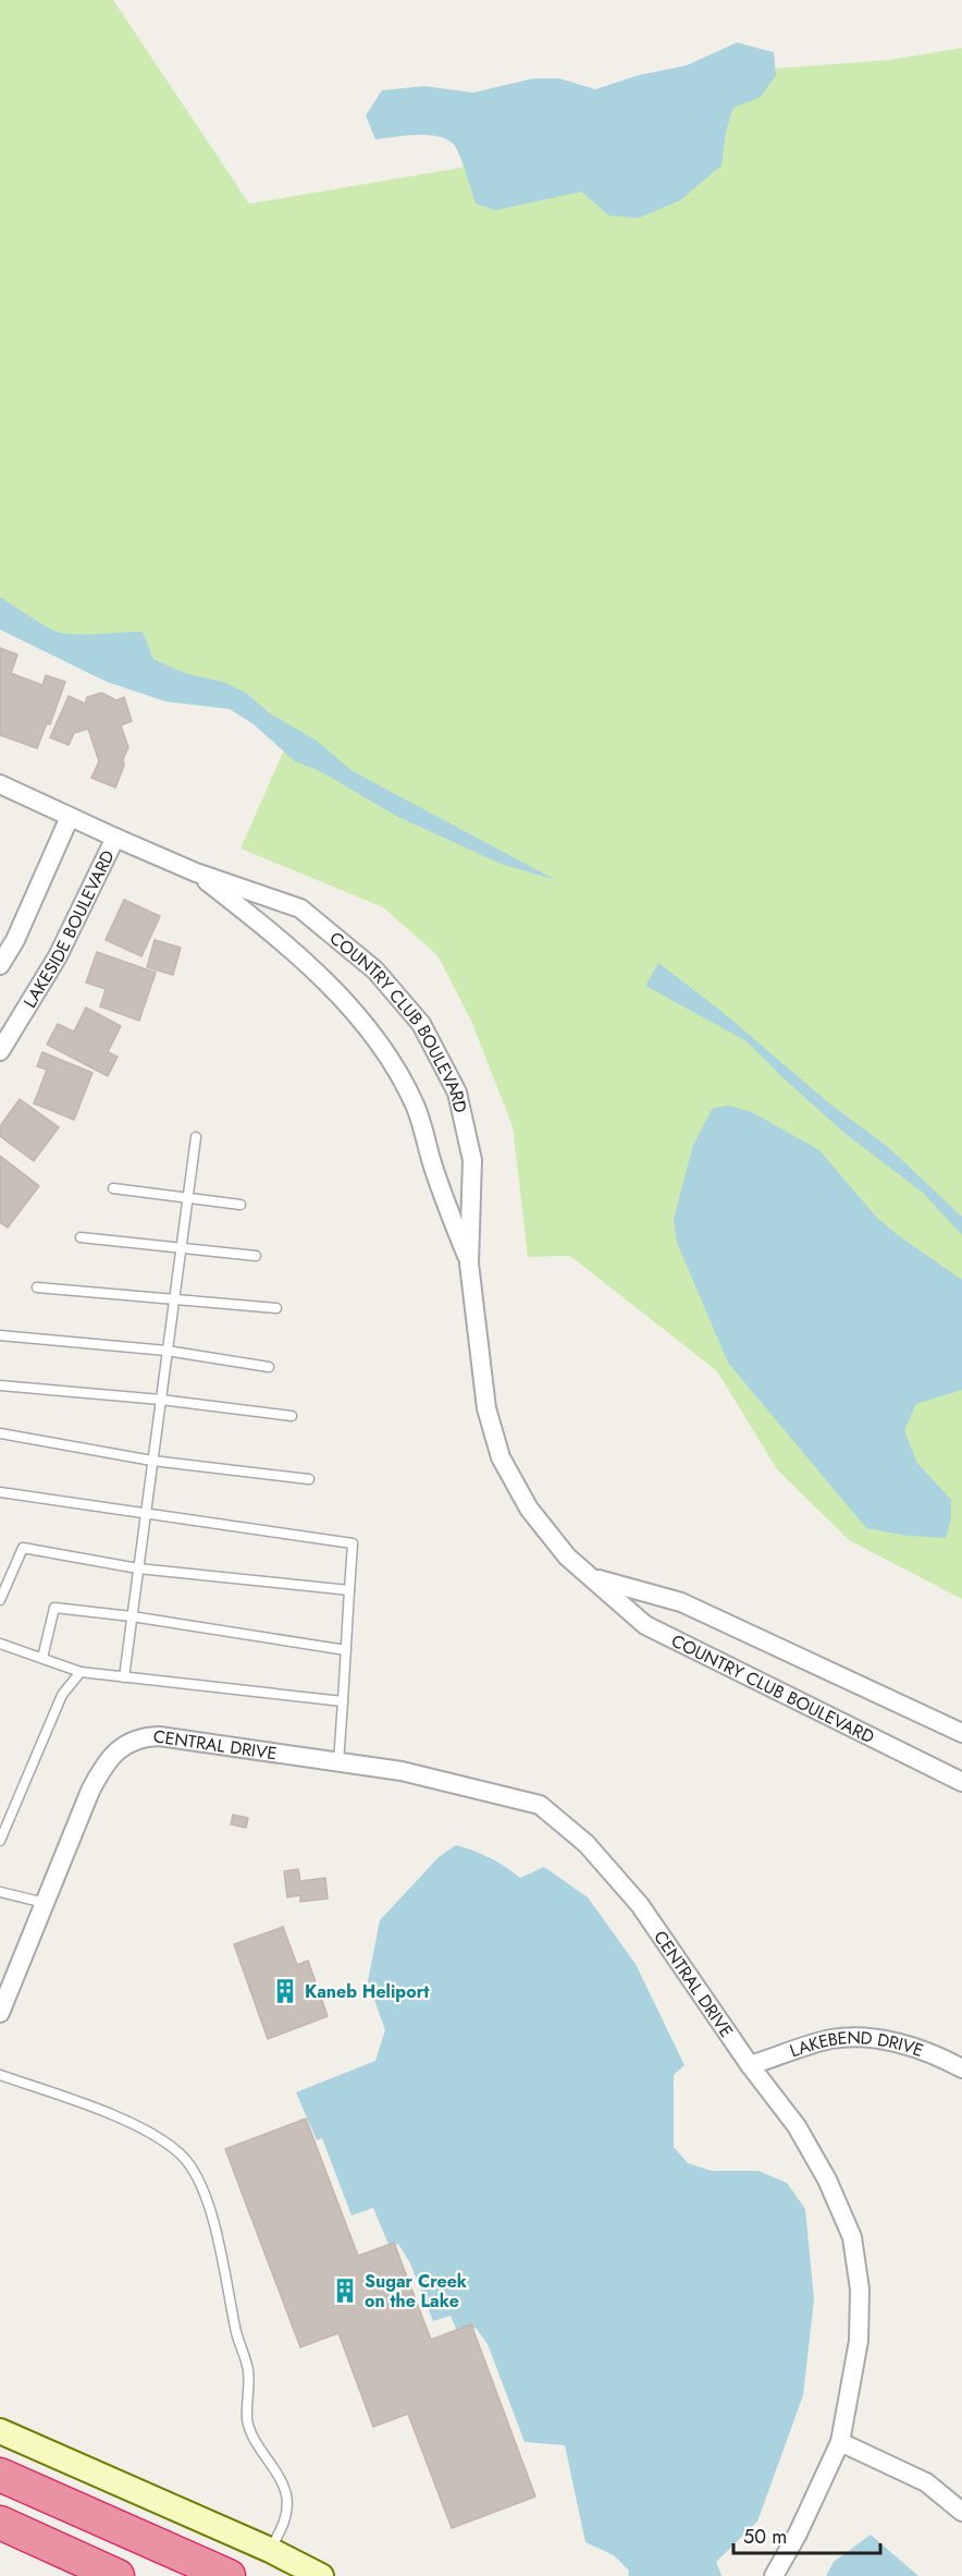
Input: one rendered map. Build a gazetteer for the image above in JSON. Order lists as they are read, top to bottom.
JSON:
{
  "streets": {
    "street": [
      "LAKESIDE BOULEVARD",
      "COUNTRY CLUB BOULEVARD",
      "CENTRAL DRIVE",
      "LAKEBEND DRIVE"
    ]
  },
  "crossings": [
    ["LAKESIDE BOULEVARD", "COUNTRY CLUB BOULEVARD"],
    ["CENTRAL DRIVE", "LAKEBEND DRIVE"]
  ],
  "places": {
    "building": ["Kaneb Heliport", "Sugar Creek on the Lake"]
  },
  "scale_bar": "50 m"
}
